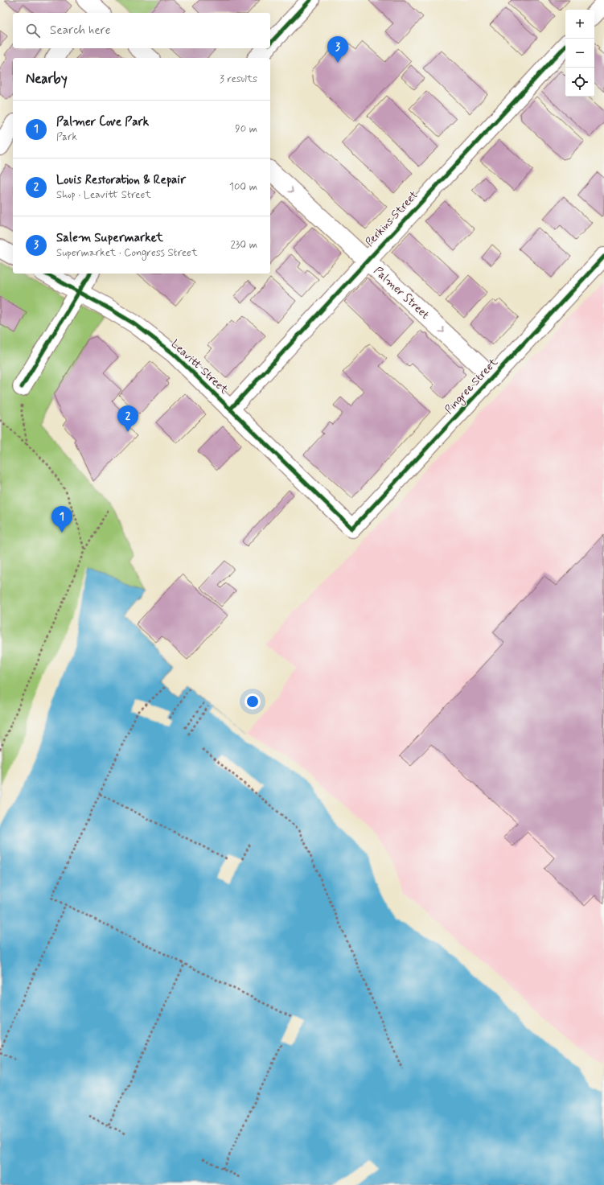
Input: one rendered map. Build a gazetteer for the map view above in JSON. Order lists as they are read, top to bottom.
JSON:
{
  "streets": {
    "street": [
      "Perkins Street",
      "Palmer Street",
      "Leavitt Street",
      "Pingree Street"
    ]
  },
  "crossings": [
    ["Perkins Street", "Palmer Street"],
    ["Perkins Street", "Leavitt Street"],
    ["Palmer Street", "Pingree Street"],
    ["Leavitt Street", "Pingree Street"]
  ],
  "one_way": ["Palmer Street"],
  "page": {
    "map_buttons": ["+", "−"],
    "search": "Search here",
    "pins": ["3", "2", "1"],
    "heading": ["Nearby", "3 results"],
    "list": [
      {
        "mark": "1",
        "name": "Palmer Cove Park",
        "note": "Park",
        "value": "90 m"
      },
      {
        "mark": "2",
        "name": "Louis Restoration & Repair",
        "note": "Shop · Leavitt Street",
        "value": "100 m"
      },
      {
        "mark": "3",
        "name": "Salem Supermarket",
        "note": "Supermarket · Congress Street",
        "value": "230 m"
      }
    ]
  }
}
